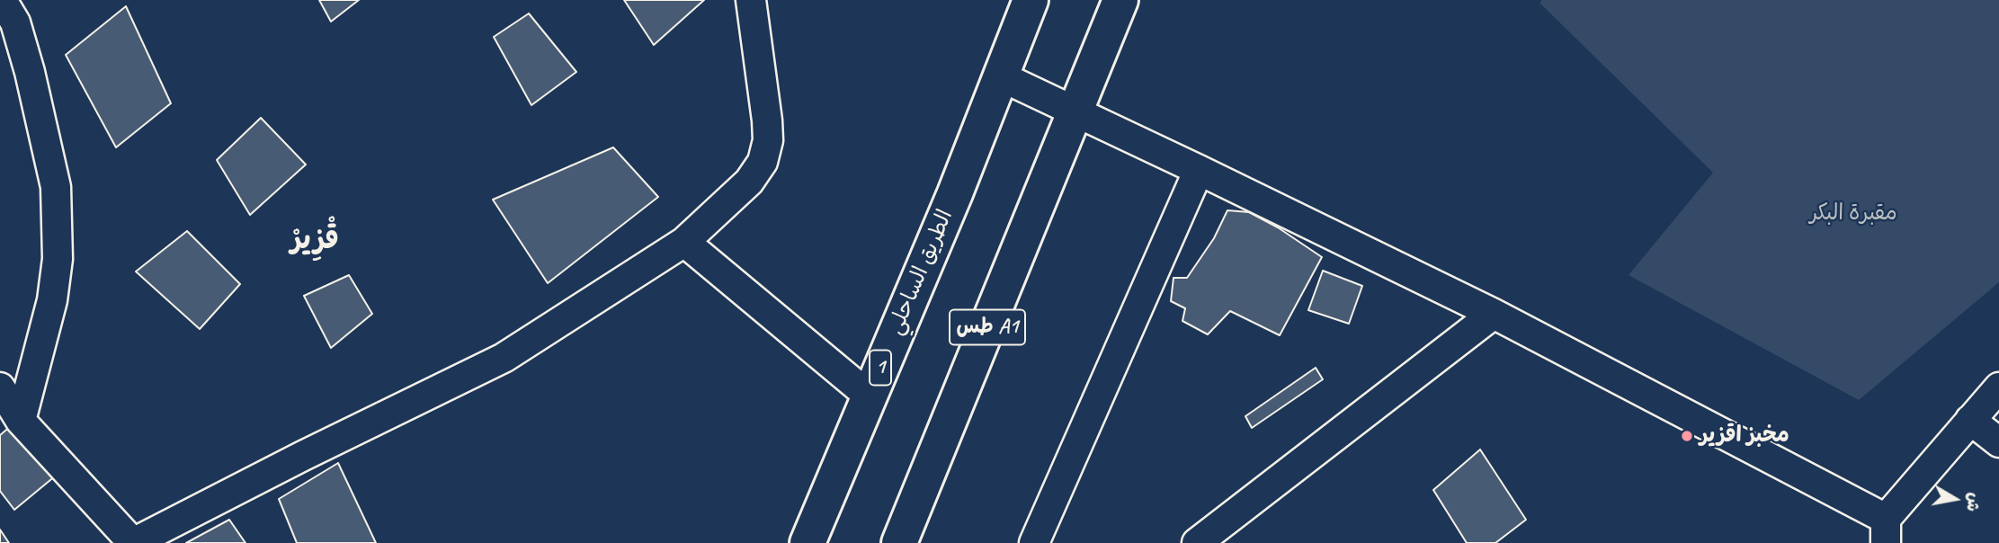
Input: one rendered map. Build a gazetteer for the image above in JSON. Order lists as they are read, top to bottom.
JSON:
{
  "streets": {
    "highway": ["الطريق الساحلي", "طس A1", "1"]
  },
  "districts": ["قْزِيرْ"],
  "parks": ["مقبرة البكر"],
  "places": ["مخبز اقزير"],
  "north": "right"
}
